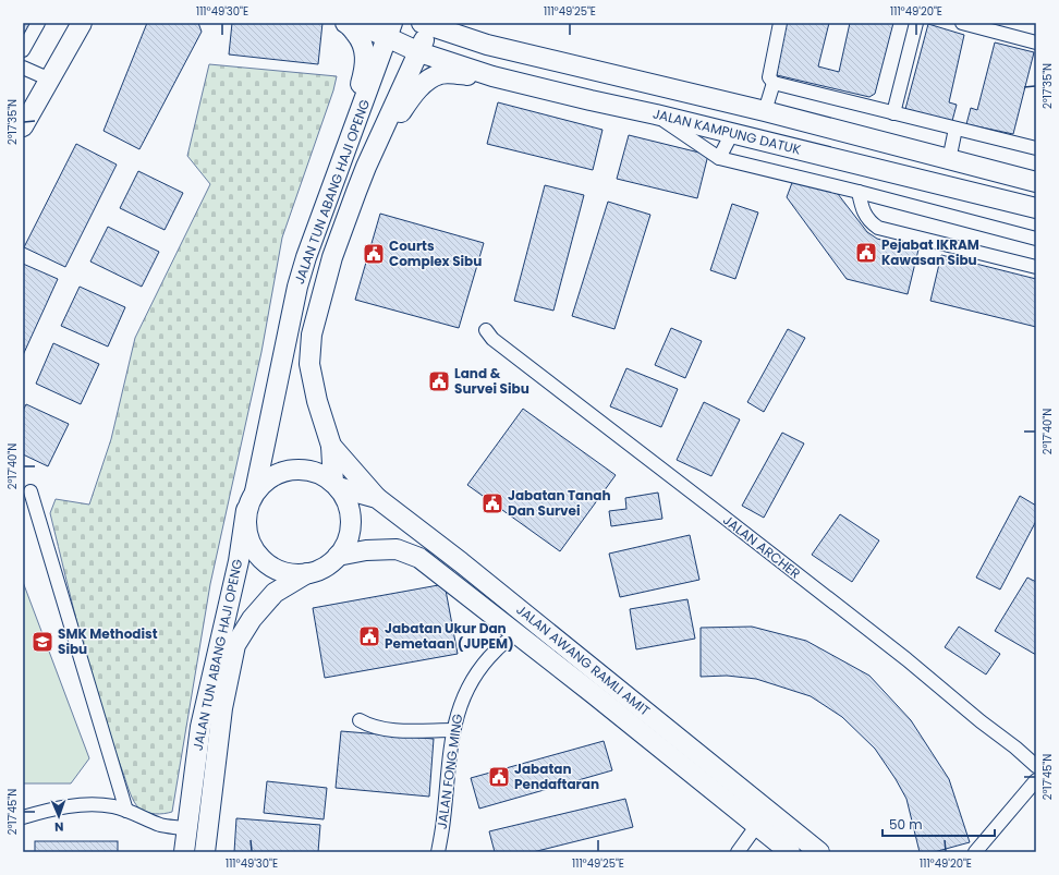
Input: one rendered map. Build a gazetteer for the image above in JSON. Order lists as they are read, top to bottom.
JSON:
{
  "streets": {
    "main road": ["JALAN KAMPUNG DATUK", "JALAN TUN ABANG HAJI OPENG", "JALAN AWANG RAMLI AMIT"],
    "street": ["JALAN ARCHER", "JALAN FONG MING"]
  },
  "crossings": [
    ["JALAN KAMPUNG DATUK", "JALAN TUN ABANG HAJI OPENG"],
    ["JALAN TUN ABANG HAJI OPENG", "JALAN AWANG RAMLI AMIT"],
    ["JALAN AWANG RAMLI AMIT", "JALAN FONG MING"]
  ],
  "places": {
    "public building": [
      "Pejabat IKRAM Kawasan Sibu",
      "Courts Complex Sibu",
      "Land & Survei Sibu",
      "Jabatan Tanah Dan Survei",
      "Jabatan Ukur Dan Pemetaan (JUPEM)",
      "Jabatan Pendaftaran"
    ],
    "school or university": ["SMK Methodist Sibu"]
  },
  "scale_bar": "50 m",
  "north": "bottom",
  "coordinates": [
    "111°49'30\"E",
    "111°49'25\"E",
    "111°49'20\"E",
    "2°17'35\"N",
    "2°17'40\"N",
    "2°17'45\"N"
  ]
}
